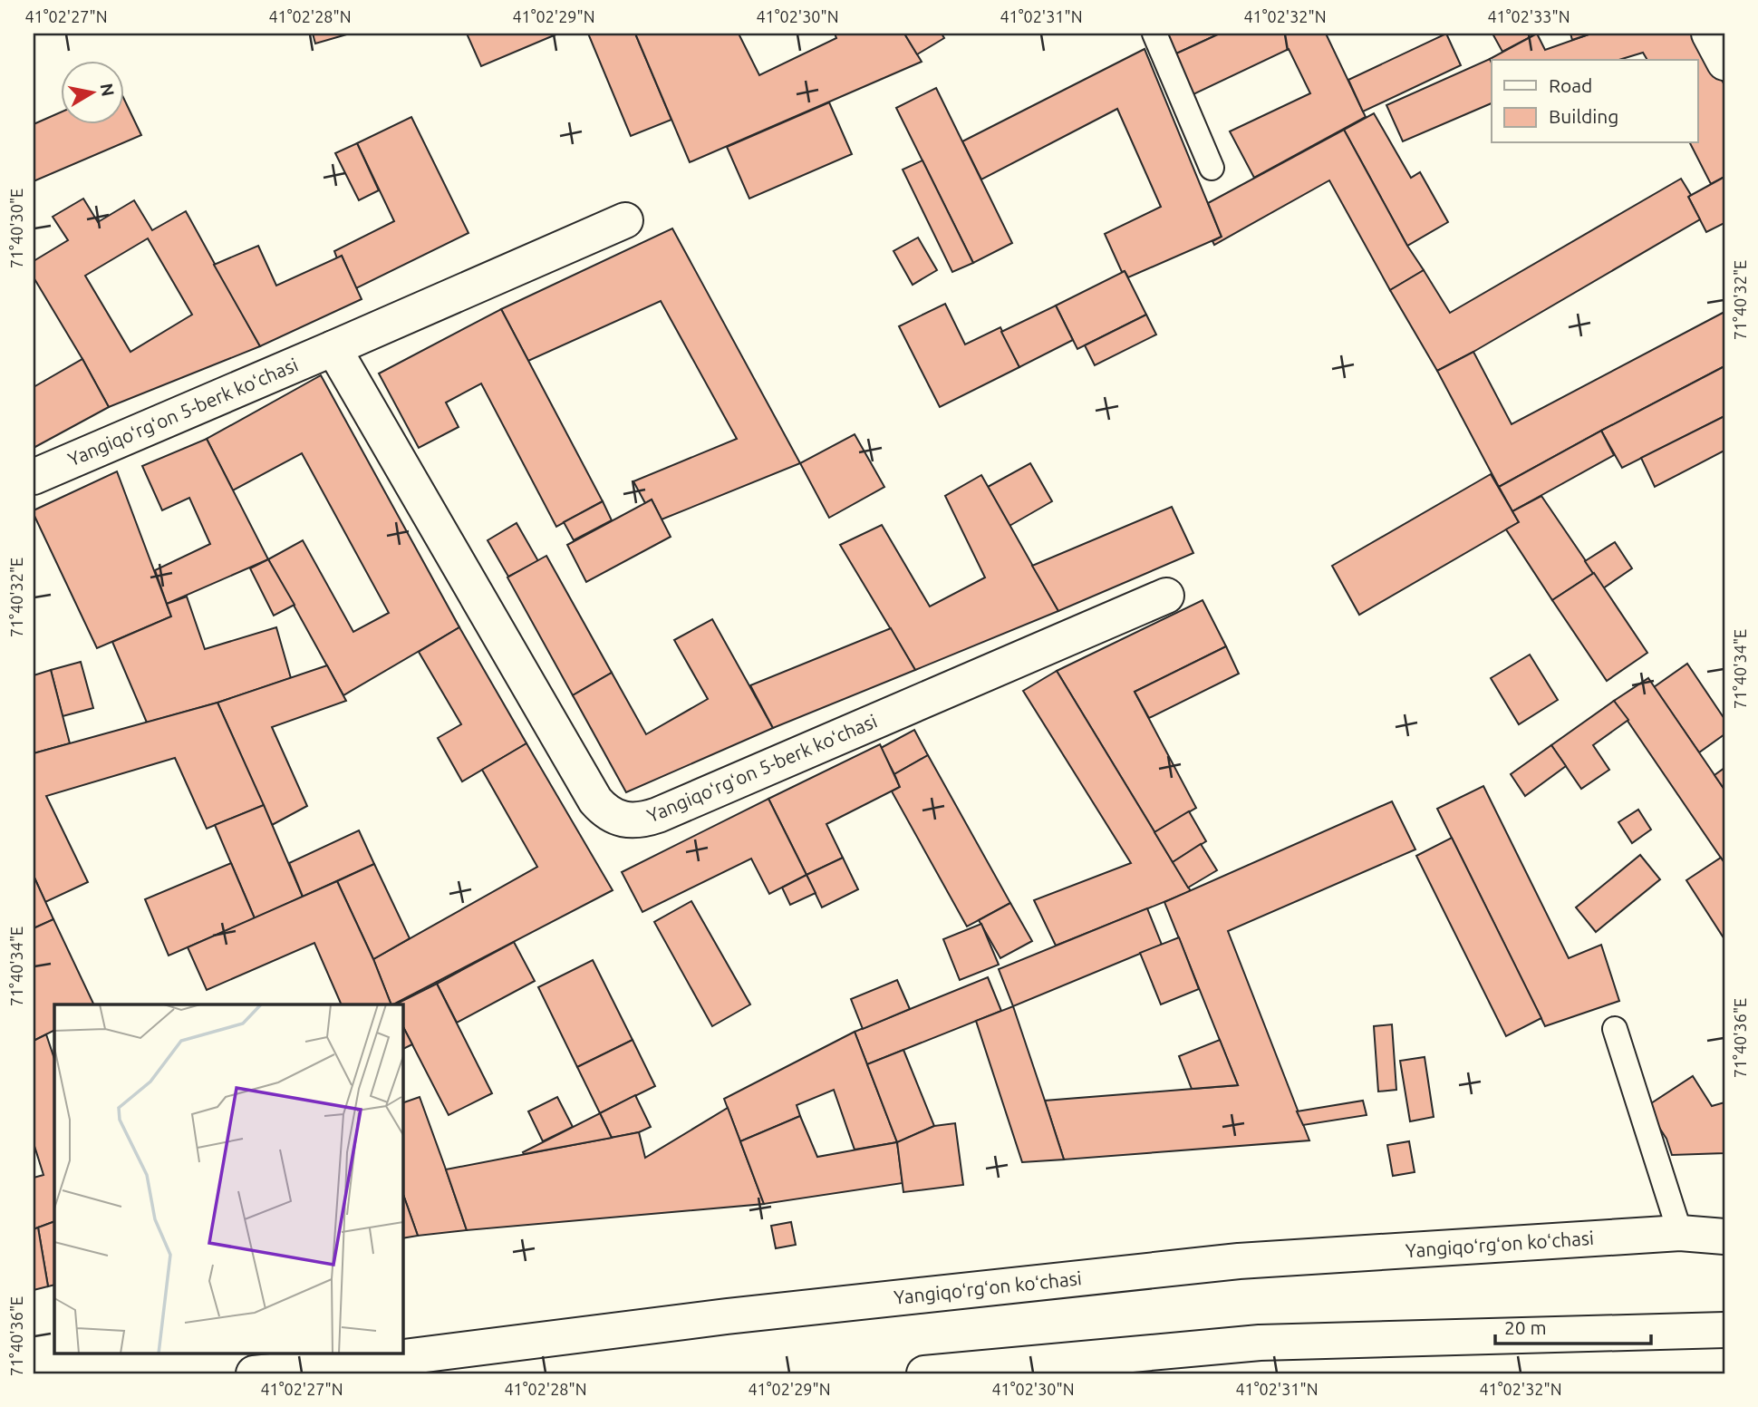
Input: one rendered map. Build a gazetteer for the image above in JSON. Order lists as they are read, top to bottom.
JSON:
{
  "streets": {
    "main road": ["Yangiqoʻrgʻon 5-berk koʻchasi", "Yangiqoʻrgʻon koʻchasi"]
  },
  "legend": ["Road", "Building"],
  "scale_bar": "20 m",
  "north": "right",
  "coordinates": [
    "41°02'27\"N",
    "41°02'28\"N",
    "41°02'29\"N",
    "41°02'30\"N",
    "41°02'31\"N",
    "41°02'32\"N",
    "41°02'33\"N",
    "71°40'30\"E",
    "71°40'32\"E",
    "71°40'34\"E",
    "71°40'36\"E"
  ]
}
